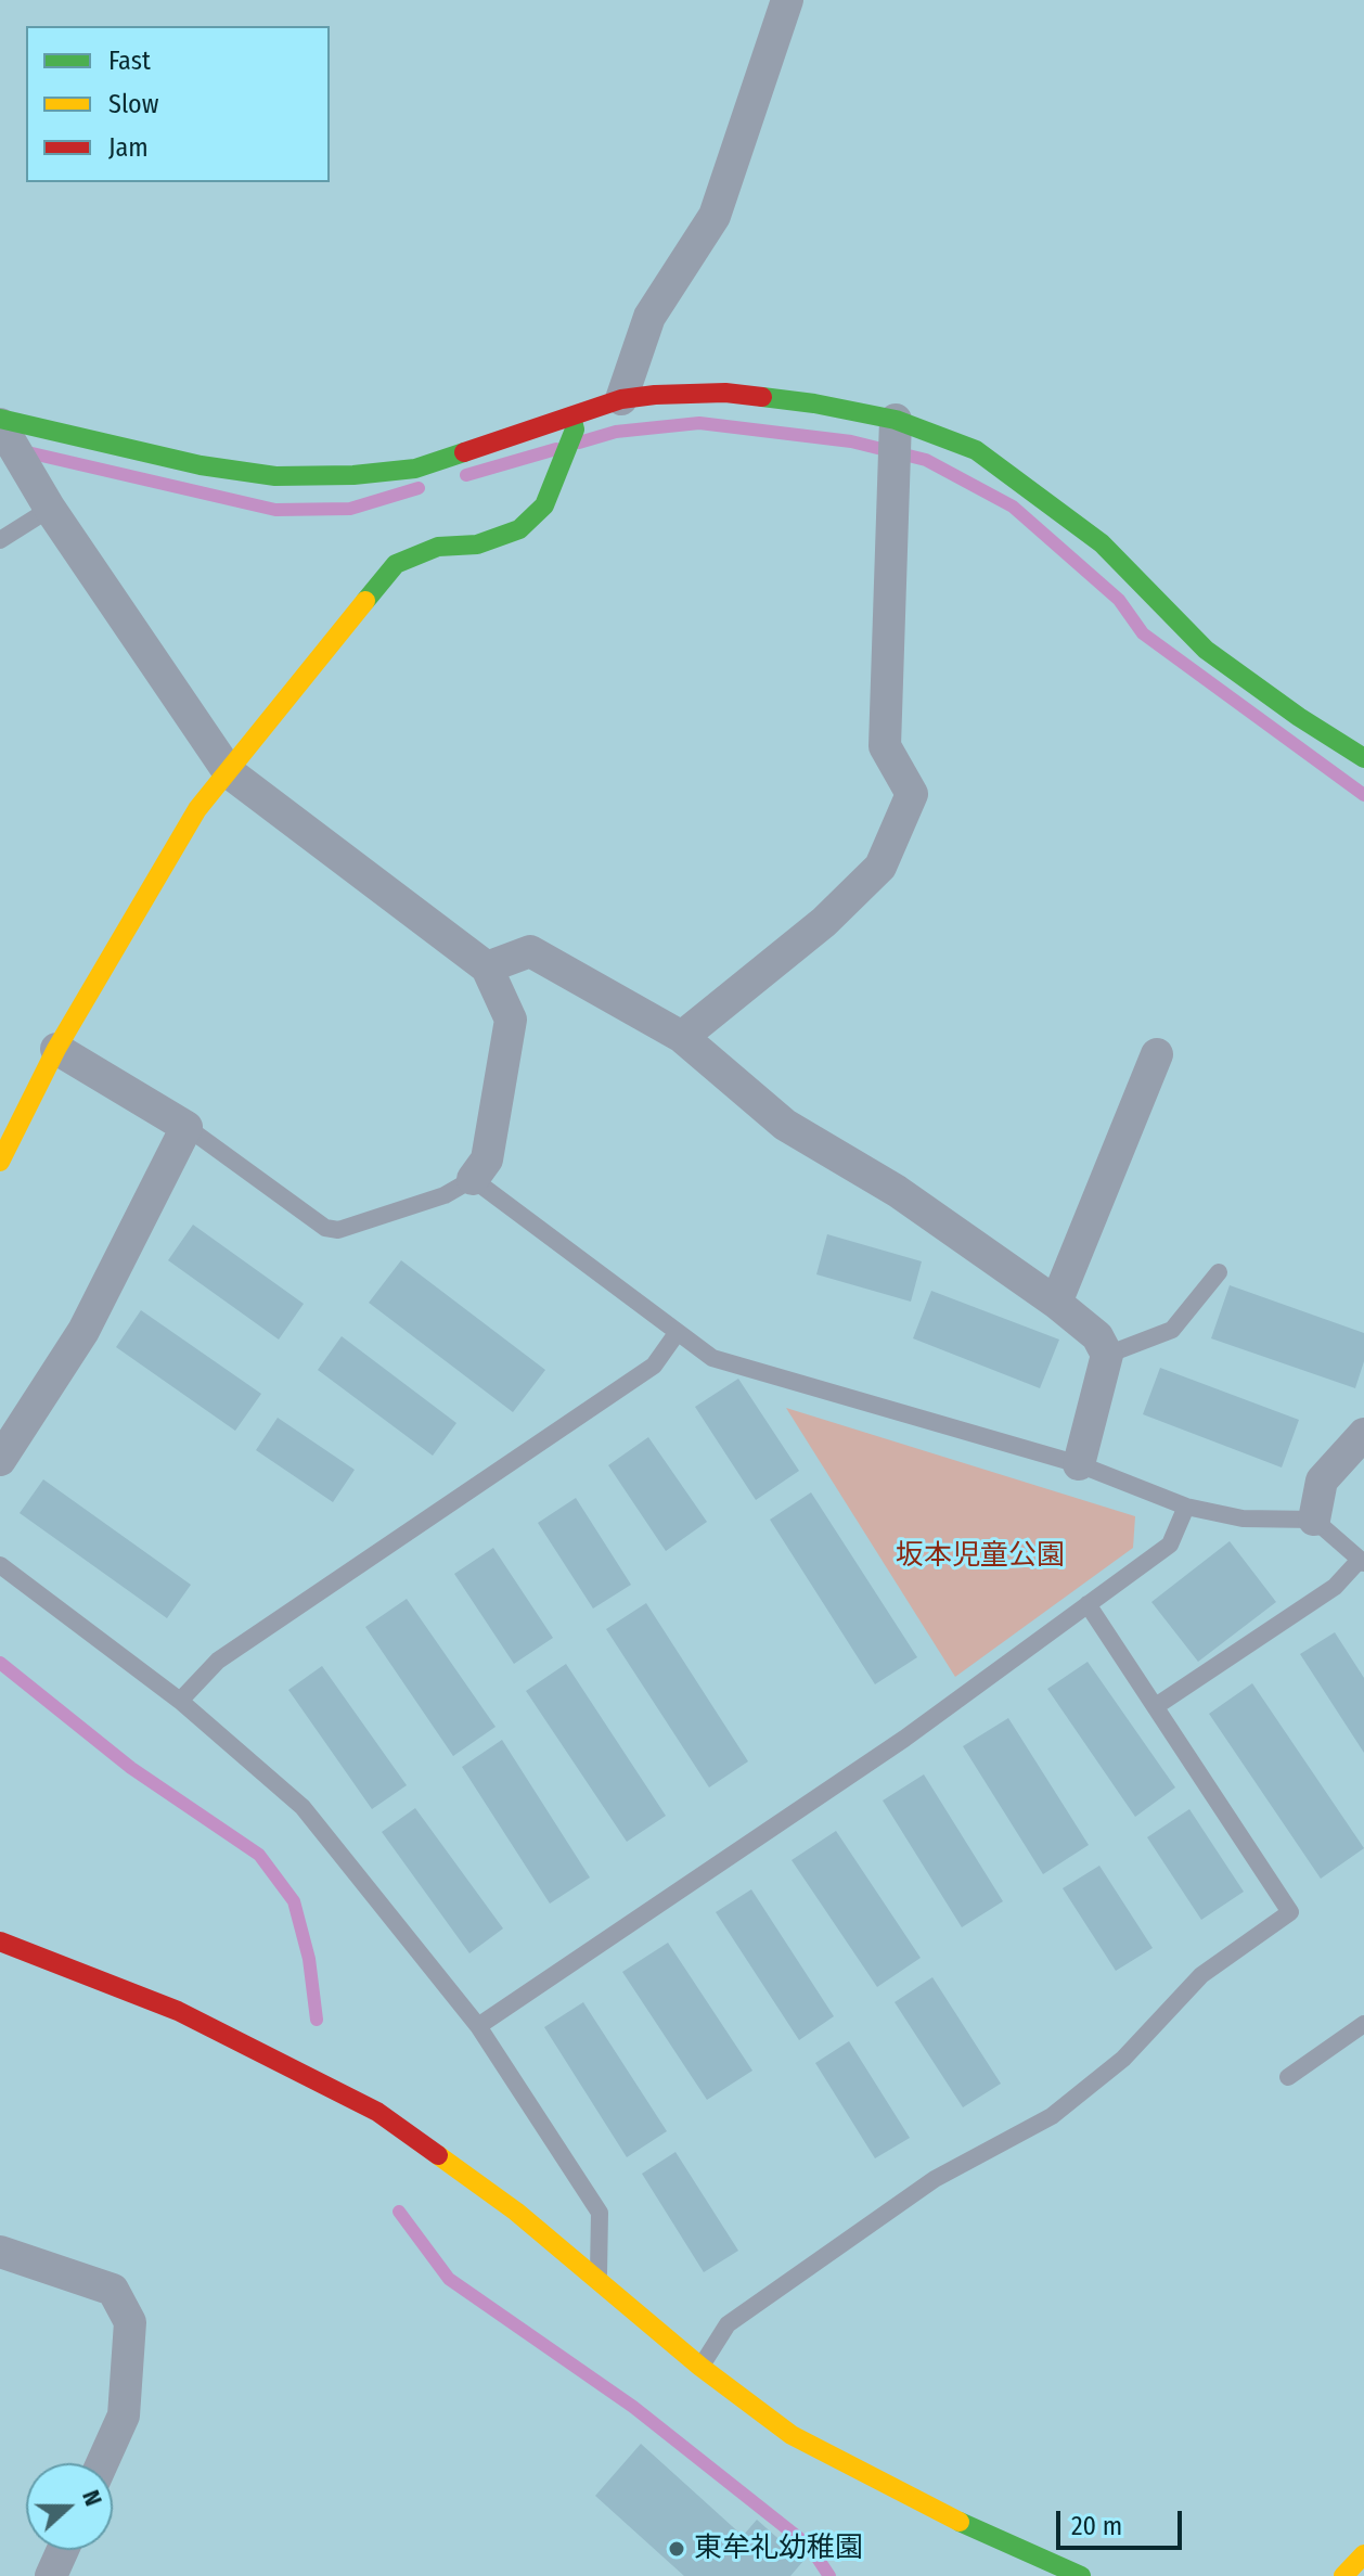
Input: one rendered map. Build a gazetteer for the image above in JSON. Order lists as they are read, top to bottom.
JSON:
{
  "parks": ["坂本児童公園"],
  "places": ["東牟礼幼稚園"],
  "legend": ["Fast", "Slow", "Jam"],
  "scale_bar": "20 m",
  "north": "right"
}
